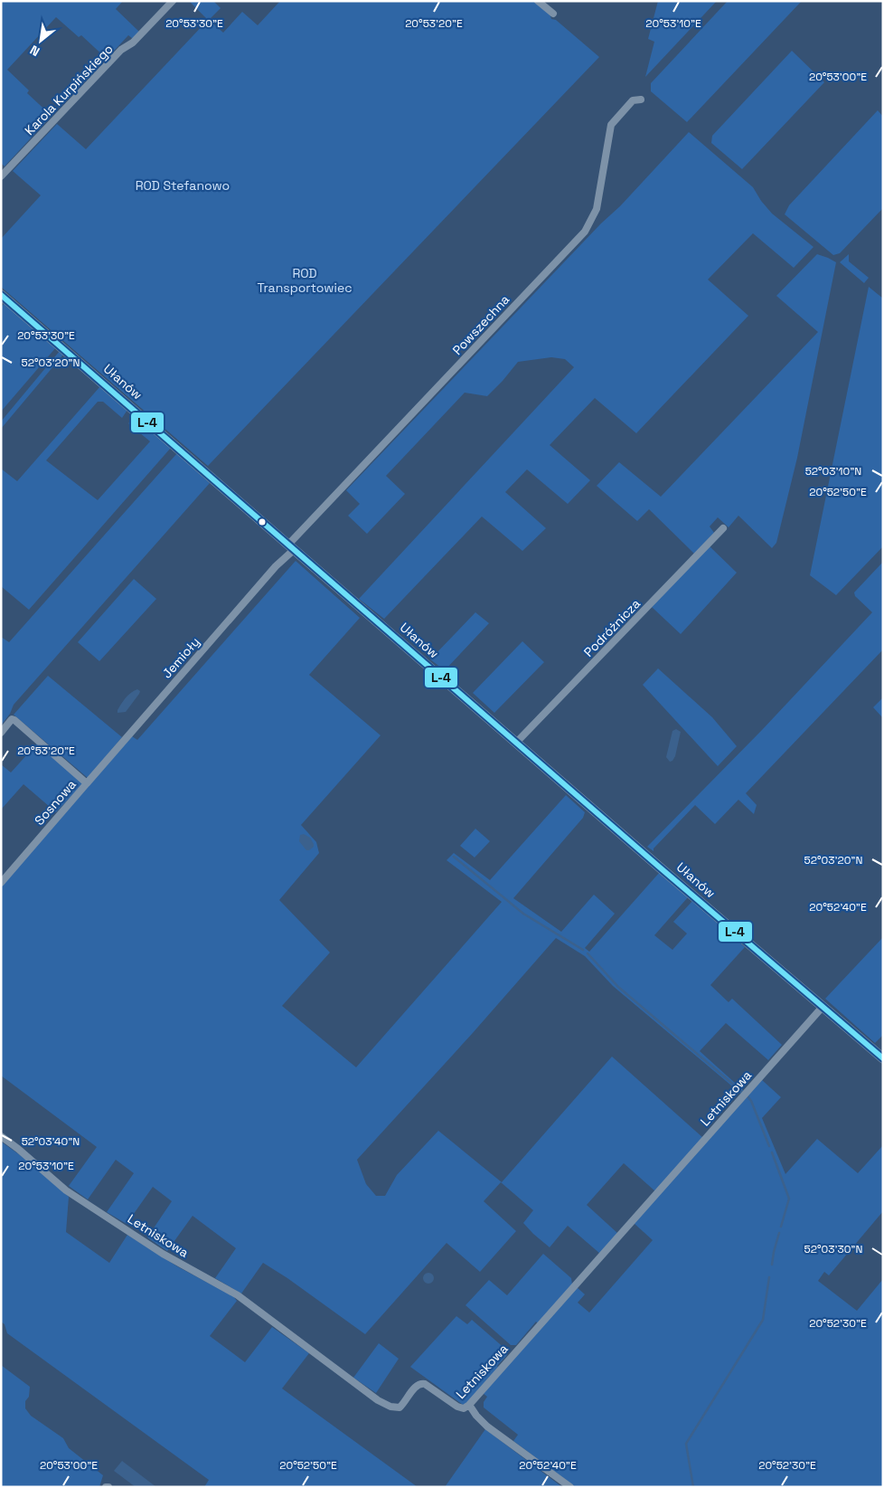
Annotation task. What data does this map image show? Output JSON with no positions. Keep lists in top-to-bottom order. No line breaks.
{"streets":{"street":["Karola Kurpińskiego","Powszechna","Ułanów","Podróżnicza","Jemioły","Sosnowa","Letniskowa"]},"crossings":[["Powszechna","Ułanów"],["Powszechna","Jemioły"],["Ułanów","Podróżnicza"],["Ułanów","Jemioły"],["Ułanów","Letniskowa"],["Jemioły","Sosnowa"]],"parks":["ROD Stefanowo","ROD Transportowiec"],"lines":["transit line L-4"],"north":"bottom left","coordinates":["20°53'30\"E","20°53'20\"E","20°53'10\"E","20°53'00\"E","52°03'20\"N","52°03'10\"N","20°52'50\"E","20°52'40\"E","52°03'40\"N","52°03'30\"N","20°52'30\"E"]}
